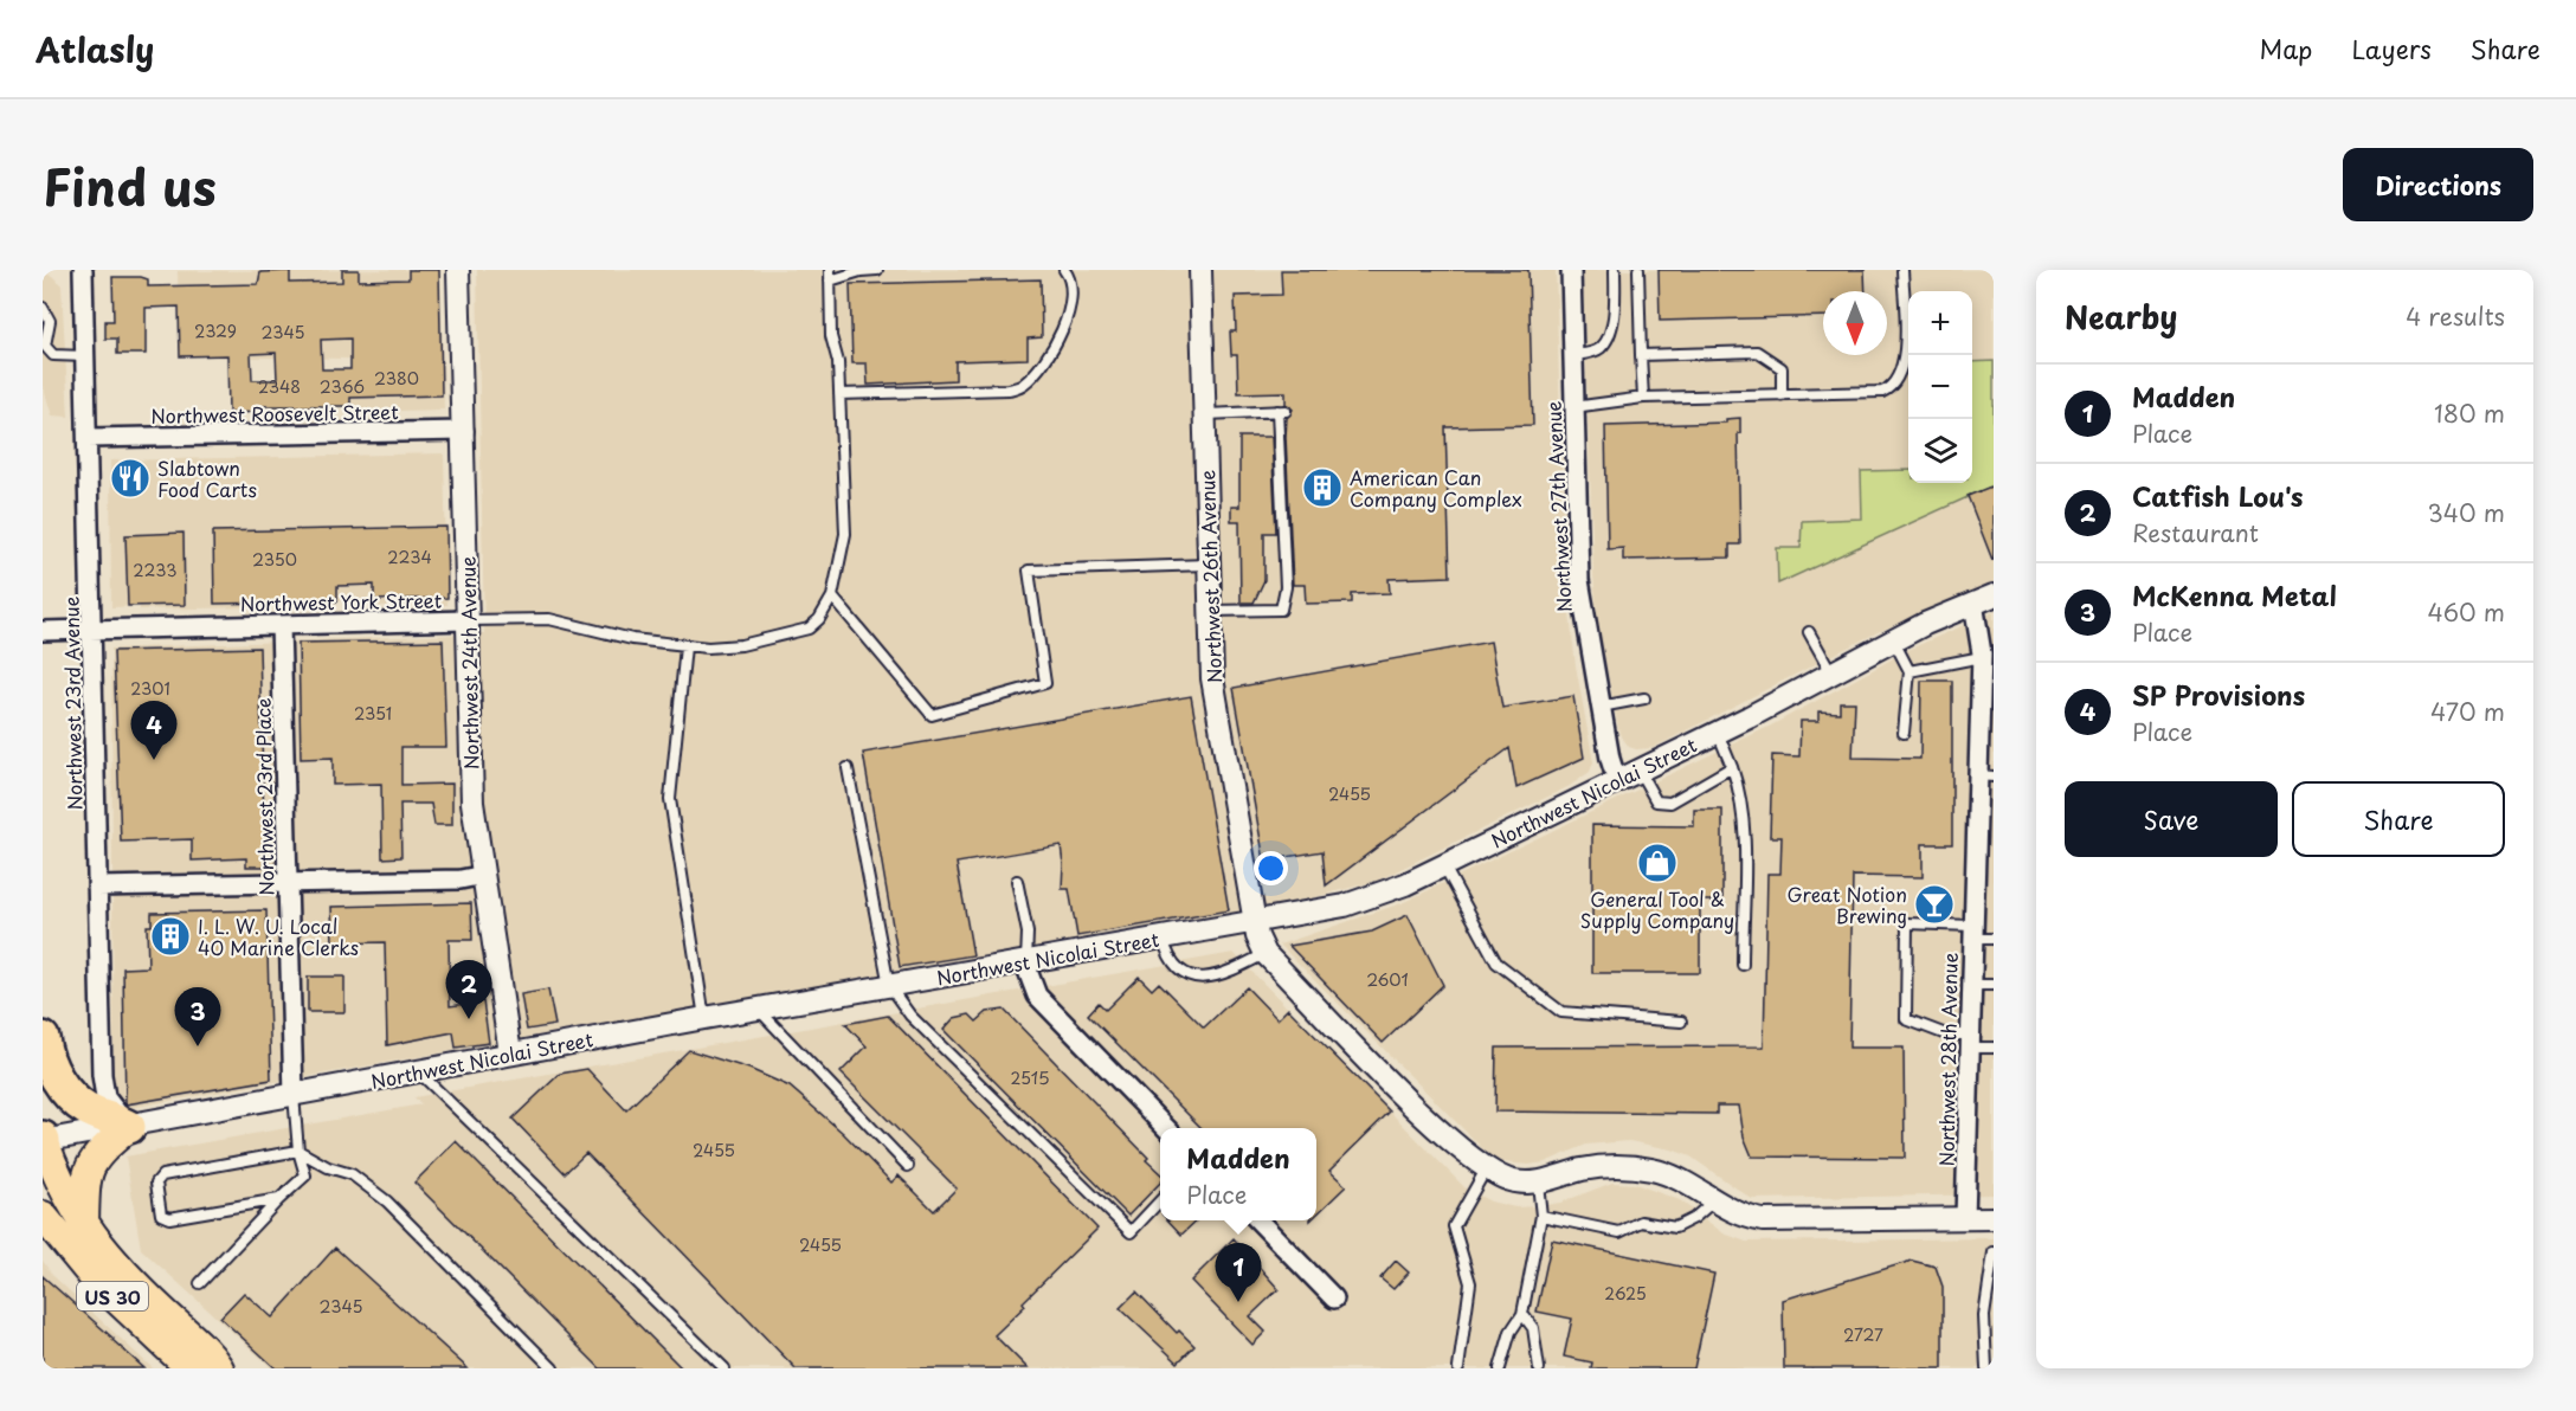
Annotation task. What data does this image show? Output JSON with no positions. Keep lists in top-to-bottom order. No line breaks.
{"streets":{"highway":["US 30"],"street":["Northwest Roosevelt Street","Northwest 27th Avenue","Northwest 26th Avenue","Northwest York Street","Northwest 24th Avenue","Northwest 23rd Avenue","Northwest Nicolai Street","Northwest 23rd Place","Northwest 28th Avenue"]},"crossings":[["Northwest Roosevelt Street","Northwest 24th Avenue"],["Northwest Roosevelt Street","Northwest 23rd Avenue"],["Northwest 27th Avenue","Northwest Nicolai Street"],["Northwest 26th Avenue","Northwest Nicolai Street"],["Northwest York Street","Northwest 24th Avenue"],["Northwest York Street","Northwest 23rd Avenue"],["Northwest York Street","Northwest 23rd Place"],["Northwest 24th Avenue","Northwest Nicolai Street"],["Northwest 23rd Avenue","Northwest Nicolai Street"],["Northwest Nicolai Street","Northwest 23rd Place"],["Northwest Nicolai Street","Northwest 28th Avenue"],["Northwest Nicolai Street","US 30"]],"places":{"restaurant":["Slabtown Food Carts"],"building":["American Can Company Complex","I. L. W. U. Local 40 Marine Clerks"],"shop":["General Tool & Supply Company"],"bar":["Great Notion Brewing"]},"house_numbers":["2329","2345","2380","2348","2366","2234","2350","2233","2301","2351","2455","2601","2515","2455","2455","2625","2345","2727"],"north":"bottom","page":{"header":"Atlasly","nav":["Map","Layers","Share"],"title":"Find us","buttons":["Directions",["Save","Share"]],"heading":["Nearby","4 results"],"map_buttons":["+","−"],"list":[{"mark":"1","name":"Madden","note":"Place","value":"180 m"},{"mark":"2","name":"Catfish Lou's","note":"Restaurant","value":"340 m"},{"mark":"3","name":"McKenna Metal","note":"Place","value":"460 m"},{"mark":"4","name":"SP Provisions","note":"Place","value":"470 m"}],"pins":["4","2","3","1"],"popup":["Madden","Place"]}}
